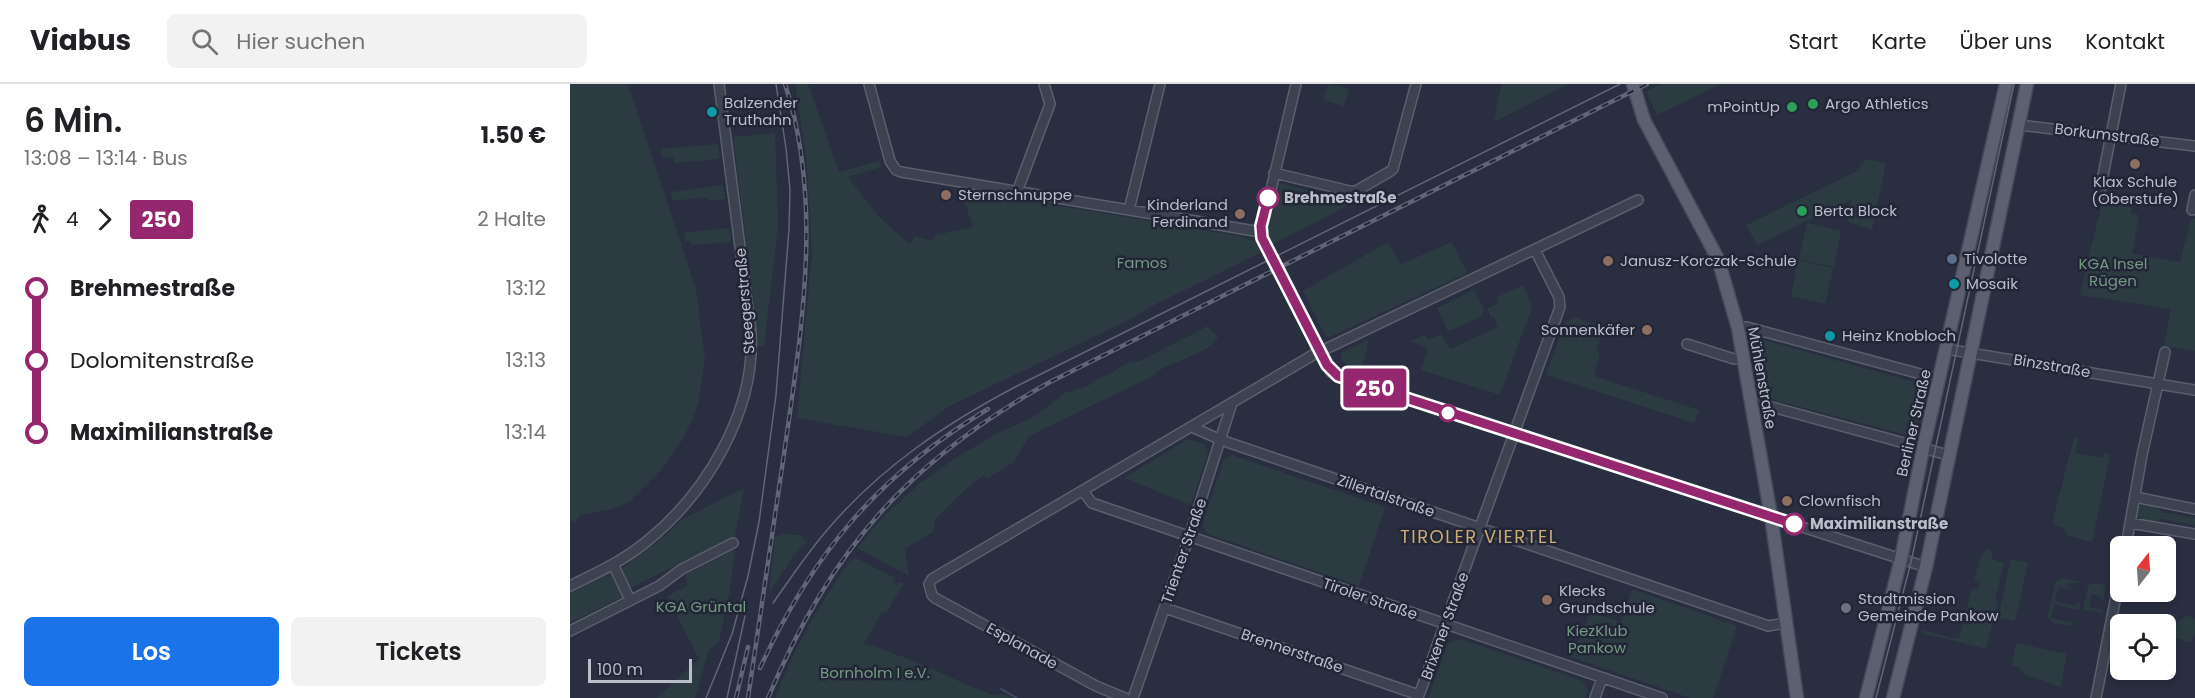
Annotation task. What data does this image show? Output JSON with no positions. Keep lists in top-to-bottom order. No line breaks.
{"streets":{"main road":["Mühlenstraße","Berliner Straße"],"street":["Borkumstraße","Steegerstraße","Binzstraße","Zillertalstraße","Trienter Straße","Tiroler Straße","Brixener Straße","Esplanade","Brennerstraße"]},"crossings":[["Binzstraße","Berliner Straße"],["Mühlenstraße","Zillertalstraße"],["Zillertalstraße","Trienter Straße"],["Zillertalstraße","Brixener Straße"],["Trienter Straße","Tiroler Straße"],["Trienter Straße","Brennerstraße"],["Tiroler Straße","Brixener Straße"],["Tiroler Straße","Esplanade"],["Brixener Straße","Brennerstraße"]],"districts":["TIROLER VIERTEL"],"parks":["Famos","KGA Insel Rügen","KGA Grüntal","KiezKlub Pankow","Bornholm I e.V."],"places":["Argo Athletics","mPointUp","Balzender Truthahn","Klax Schule (Oberstufe)","Sternschnuppe","Brehmestraße","Berta Block","Kinderland Ferdinand","Tivolotte","Janusz-Korczak-Schule","Mosaik","Sonnenkäfer","Heinz Knobloch","Clownfisch","Maximilianstraße","Klecks Grundschule","Stadtmission Gemeinde Pankow"],"lines":["bus line 250"],"scale_bar":"100 m","north":"top","page":{"header":"Viabus","search":"Hier suchen","nav":["Start","Karte","Über uns","Kontakt"],"heading":["6 Min.","13:08 – 13:14 · Bus","1.50 €"],"on_map":"250","legs":["4","250","2 Halte"],"list":[{"name":"Brehmestraße","value":"13:12"},{"name":"Dolomitenstraße","value":"13:13"},{"name":"Maximilianstraße","value":"13:14"}],"buttons":["Los","Tickets"],"scale":"100 m"}}
